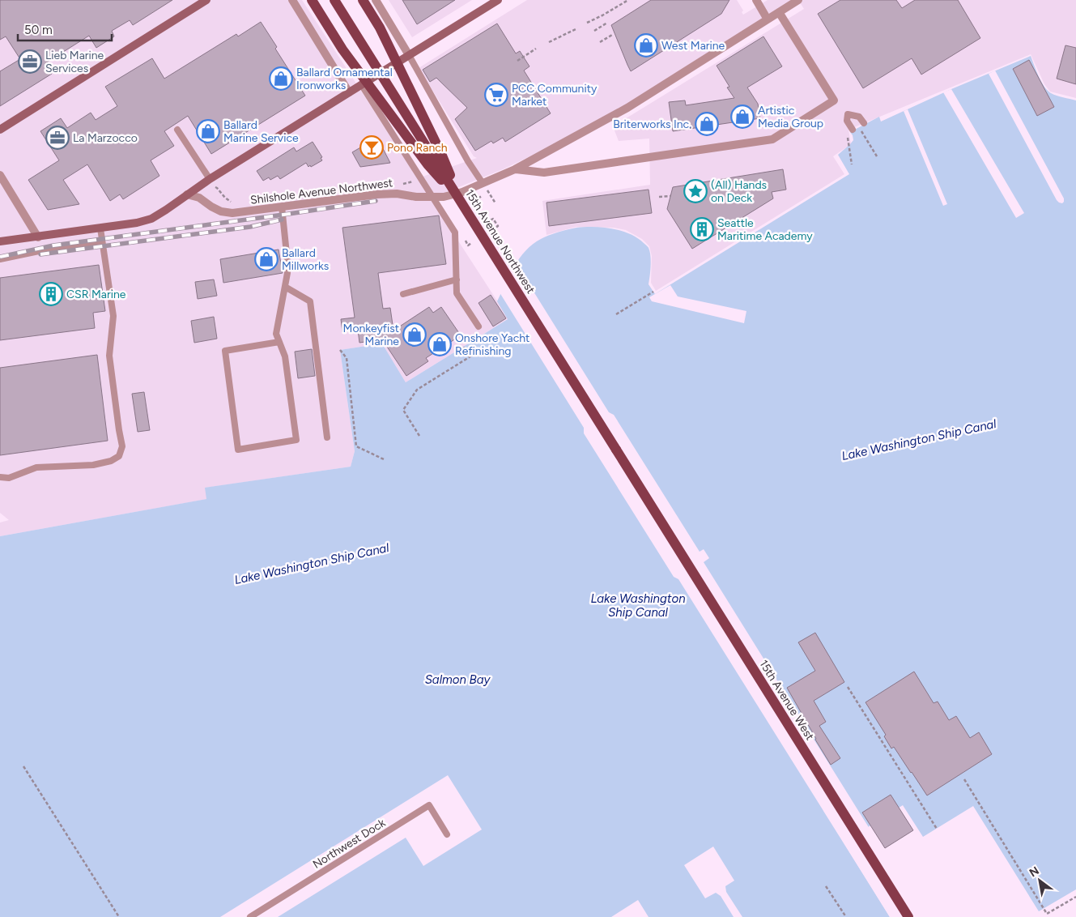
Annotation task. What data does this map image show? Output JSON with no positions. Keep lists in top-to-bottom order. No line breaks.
{"streets":{"main road":["15th Avenue Northwest","15th Avenue West"],"street":["Shilshole Avenue Northwest"],"lane":["Northwest Dock"]},"crossings":[["Shilshole Avenue Northwest","15th Avenue Northwest"],["15th Avenue Northwest","15th Avenue West"]],"water":["Lake Washington Ship Canal","Salmon Bay"],"places":{"shop":["West Marine","Ballard Ornamental Ironworks","Artistic Media Group","Briterworks Inc.","Ballard Marine Service","Ballard Millworks","Monkeyfist Marine","Onshore Yacht Refinishing"],"office":["Lieb Marine Services","La Marzocco"],"supermarket":["PCC Community Market"],"bar":["Pono Ranch"],"place":["(All) Hands on Deck"],"building":["Seattle Maritime Academy","CSR Marine"]},"scale_bar":"50 m","north":"top left"}
